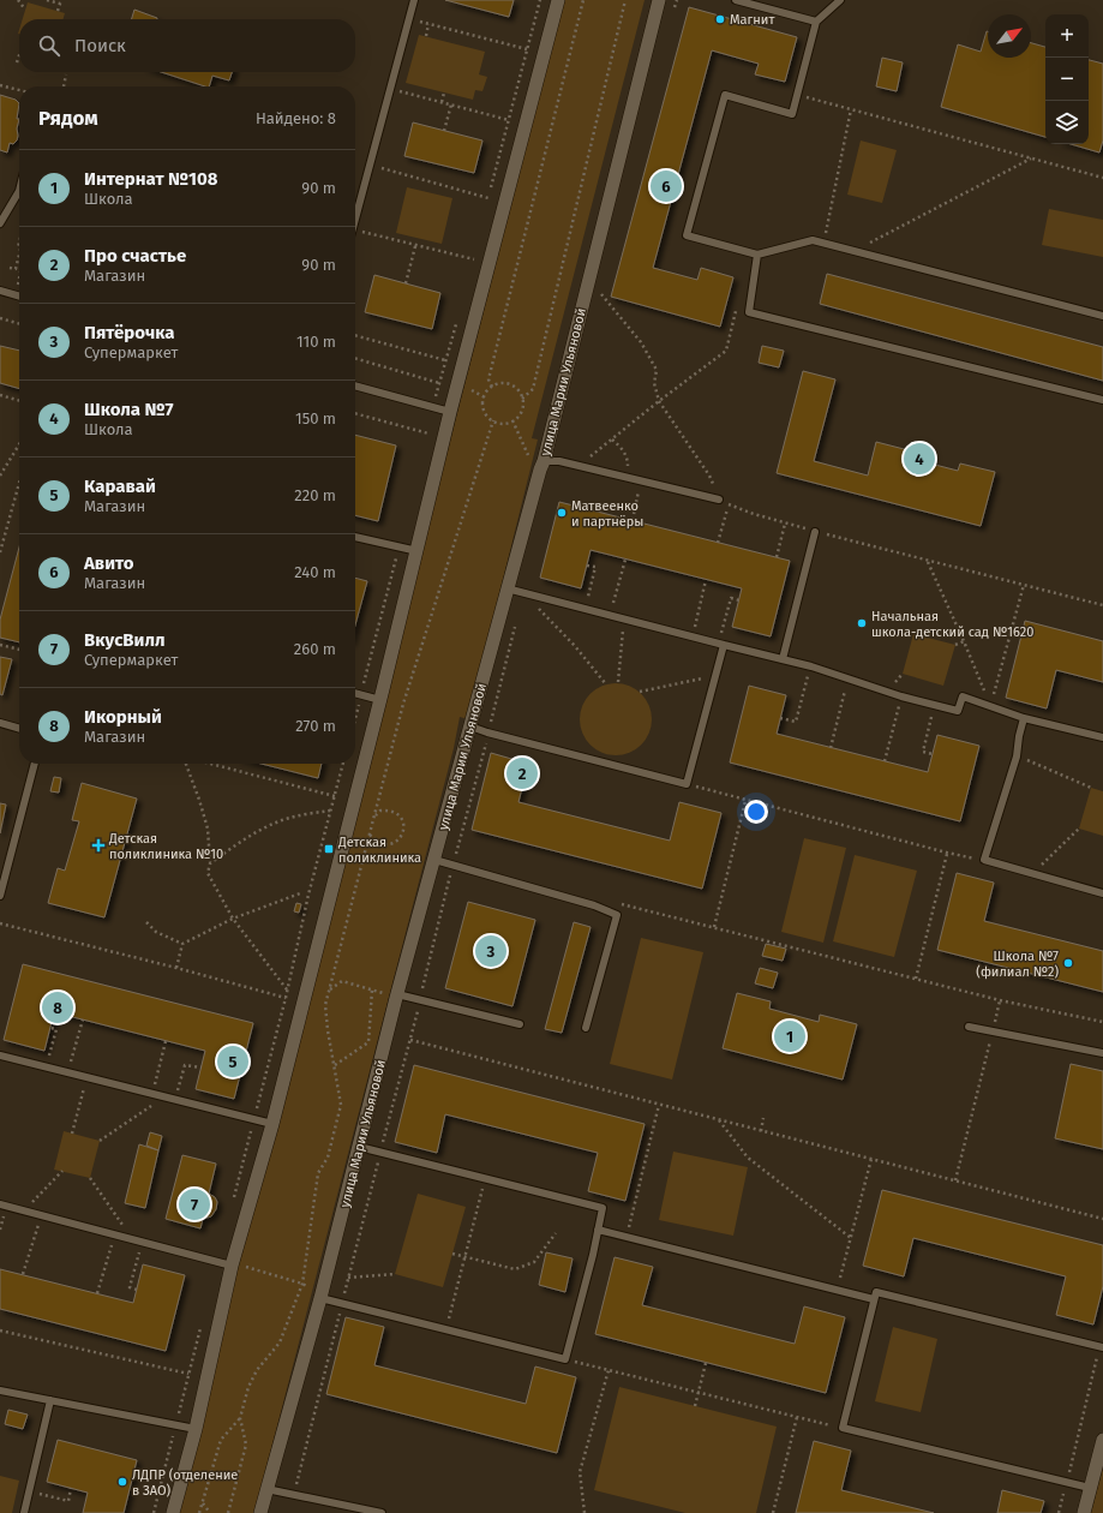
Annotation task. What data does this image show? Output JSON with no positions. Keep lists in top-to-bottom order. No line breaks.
{"streets":{"street":["улица Марии Ульяновой"]},"places":{"other":["Магнит","Матвеенко и партнёры","Начальная школа-детский сад №1620","Школа №7 (филиал №2)","ЛДПР (отделение в ЗАО)"],"health":["Детская поликлиника №10"],"transit":["Детская поликлиника"]},"north":"top right","page":{"map_buttons":["+","−"],"search":"Поиск","heading":["Рядом","Найдено: 8"],"list":[{"mark":"1","name":"Интернат №108","note":"Школа","value":"90 m"},{"mark":"2","name":"Про счастье","note":"Магазин","value":"90 m"},{"mark":"3","name":"Пятёрочка","note":"Супермаркет","value":"110 m"},{"mark":"4","name":"Школа №7","note":"Школа","value":"150 m"},{"mark":"5","name":"Каравай","note":"Магазин","value":"220 m"},{"mark":"6","name":"Авито","note":"Магазин","value":"240 m"},{"mark":"7","name":"ВкусВилл","note":"Супермаркет","value":"260 m"},{"mark":"8","name":"Икорный","note":"Магазин","value":"270 m"}],"pins":["6","4","2","3","8","1","5","7"]}}
